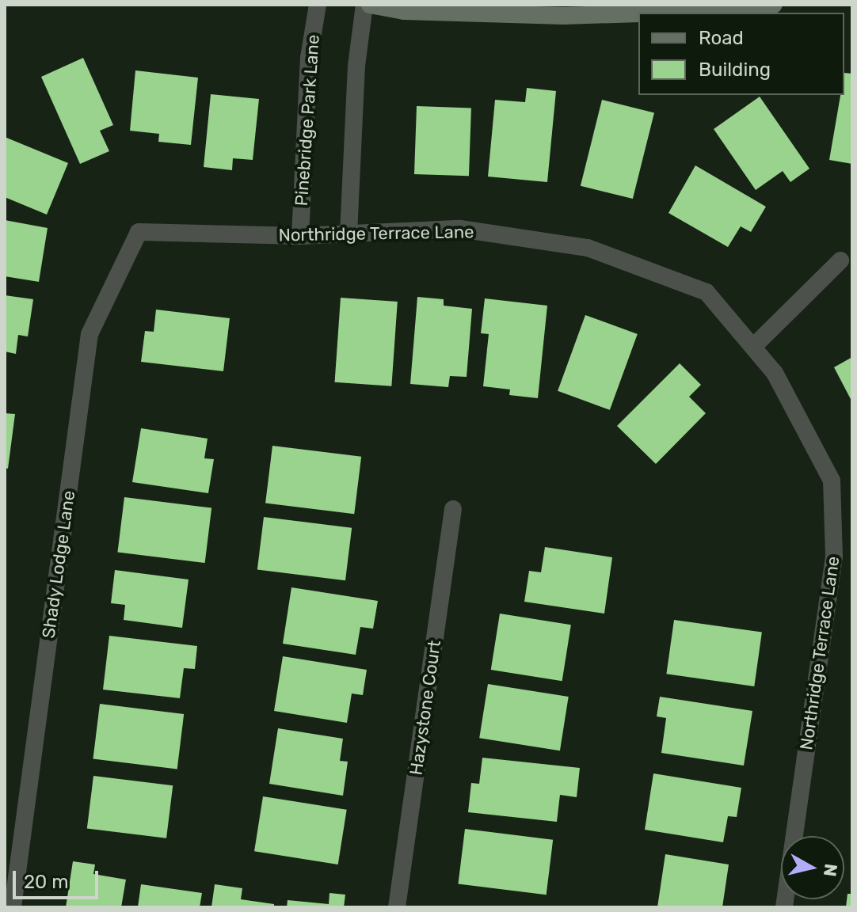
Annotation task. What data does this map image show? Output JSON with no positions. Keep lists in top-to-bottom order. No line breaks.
{"streets":{"street":["Pinebridge Park Lane","Northridge Terrace Lane","Shady Lodge Lane","Hazystone Court"]},"crossings":[["Pinebridge Park Lane","Northridge Terrace Lane"],["Northridge Terrace Lane","Shady Lodge Lane"]],"legend":["Road","Building"],"scale_bar":"20 m","north":"right"}
